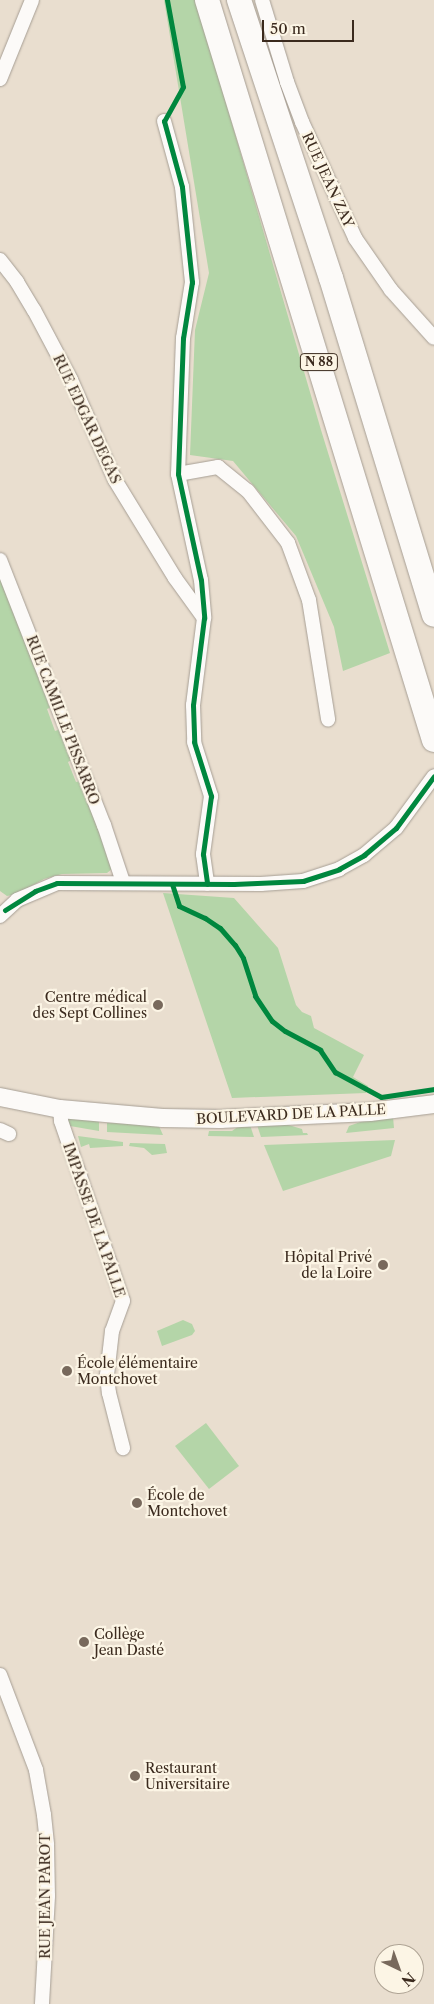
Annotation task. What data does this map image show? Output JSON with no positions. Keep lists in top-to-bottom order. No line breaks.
{"streets":{"highway":["N 88"],"street":["RUE JEAN ZAY","RUE EDGAR DEGAS","RUE CAMILLE PISSARRO","BOULEVARD DE LA PALLE","IMPASSE DE LA PALLE","RUE JEAN PAROT"]},"crossings":[["BOULEVARD DE LA PALLE","IMPASSE DE LA PALLE"]],"places":["Centre médical des Sept Collines","Hôpital Privé de la Loire","École élémentaire Montchovet","École de Montchovet","Collège Jean Dasté","Restaurant Universitaire"],"scale_bar":"50 m","north":"bottom right"}
